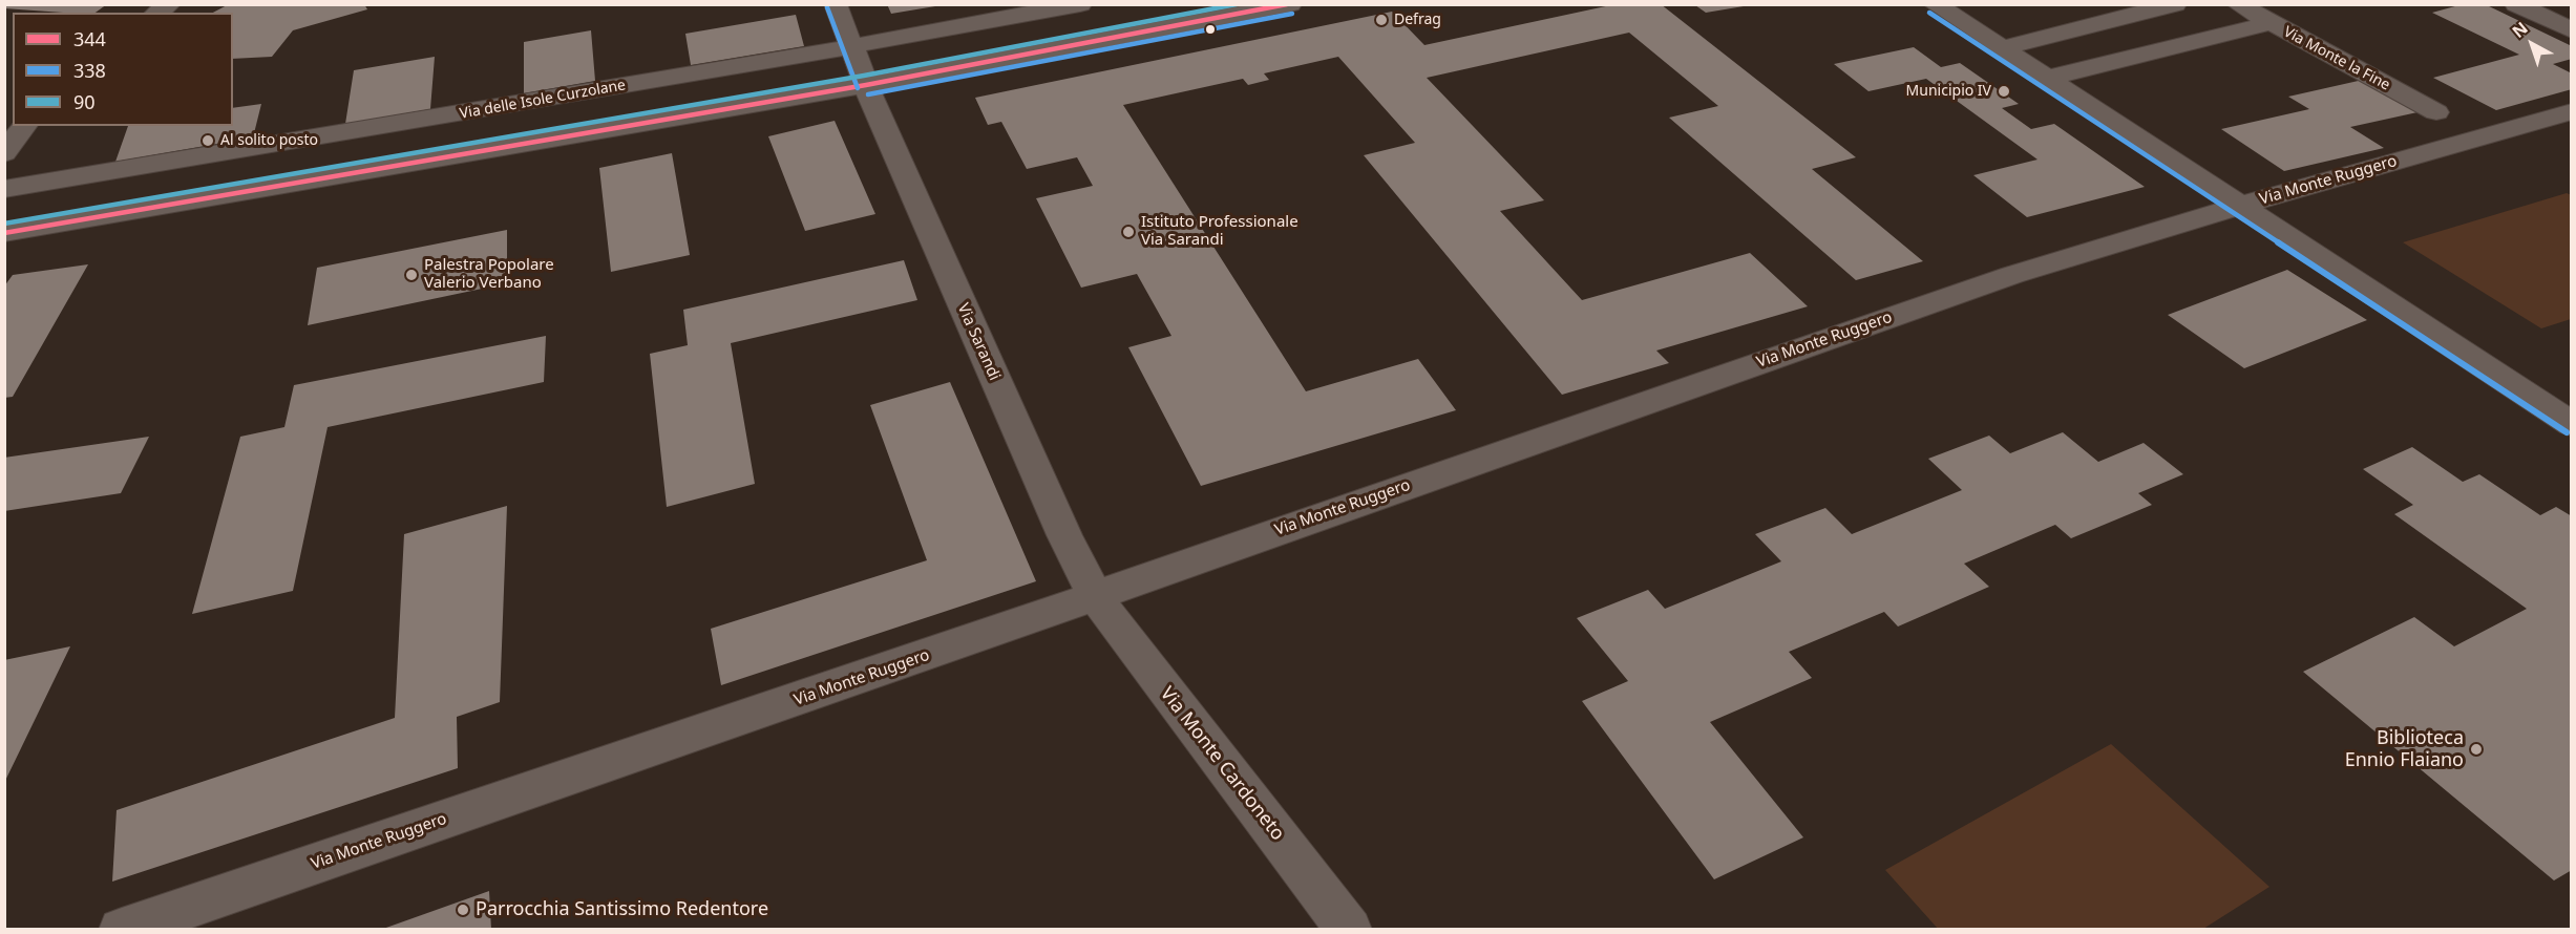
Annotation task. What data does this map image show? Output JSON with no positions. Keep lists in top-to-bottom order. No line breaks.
{"streets":{"street":["Via Monte la Fine","Via delle Isole Curzolane","Via Monte Ruggero","Via Sarandi","Via Monte Cardoneto"]},"crossings":[["Via delle Isole Curzolane","Via Sarandi"],["Via Monte Ruggero","Via Sarandi"],["Via Monte Ruggero","Via Monte Cardoneto"],["Via Sarandi","Via Monte Cardoneto"]],"places":["Defrag","Municipio IV","Al solito posto","Istituto Professionale Via Sarandi","Palestra Popolare Valerio Verbano","Biblioteca Ennio Flaiano","Parrocchia Santissimo Redentore"],"lines":["transit line 344","transit line 90","transit line 338"],"legend":["344","338","90"],"north":"top left"}
